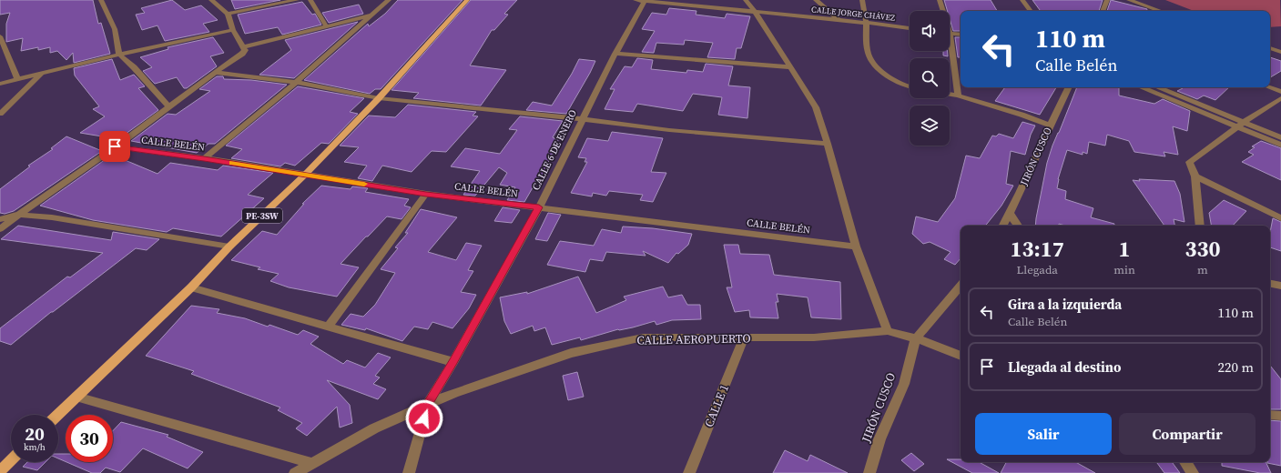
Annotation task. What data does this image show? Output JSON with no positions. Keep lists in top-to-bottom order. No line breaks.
{"streets":{"main road":["PE-3SW"],"street":["CALLE JORGE CHÁVEZ","CALLE BELÉN","CALLE 6 DE ENERO","JIRÓN CUSCO","CALLE AEROPUERTO","CALLE 1"]},"crossings":[["CALLE JORGE CHÁVEZ","CALLE 6 DE ENERO"],["CALLE BELÉN","CALLE 6 DE ENERO"],["CALLE BELÉN","PE-3SW"],["CALLE 6 DE ENERO","CALLE AEROPUERTO"],["JIRÓN CUSCO","CALLE AEROPUERTO"],["CALLE AEROPUERTO","CALLE 1"]],"page":{"turn":["110 m","Calle Belén"],"eta":["13:17","Llegada","1","min","330","m"],"list":[{"name":"Gira a la izquierda","note":"Calle Belén","value":"110 m"},{"name":"Llegada al destino","value":"220 m"}],"buttons":["Salir","Compartir"],"speed":"20 km/h","limit":"30"}}
